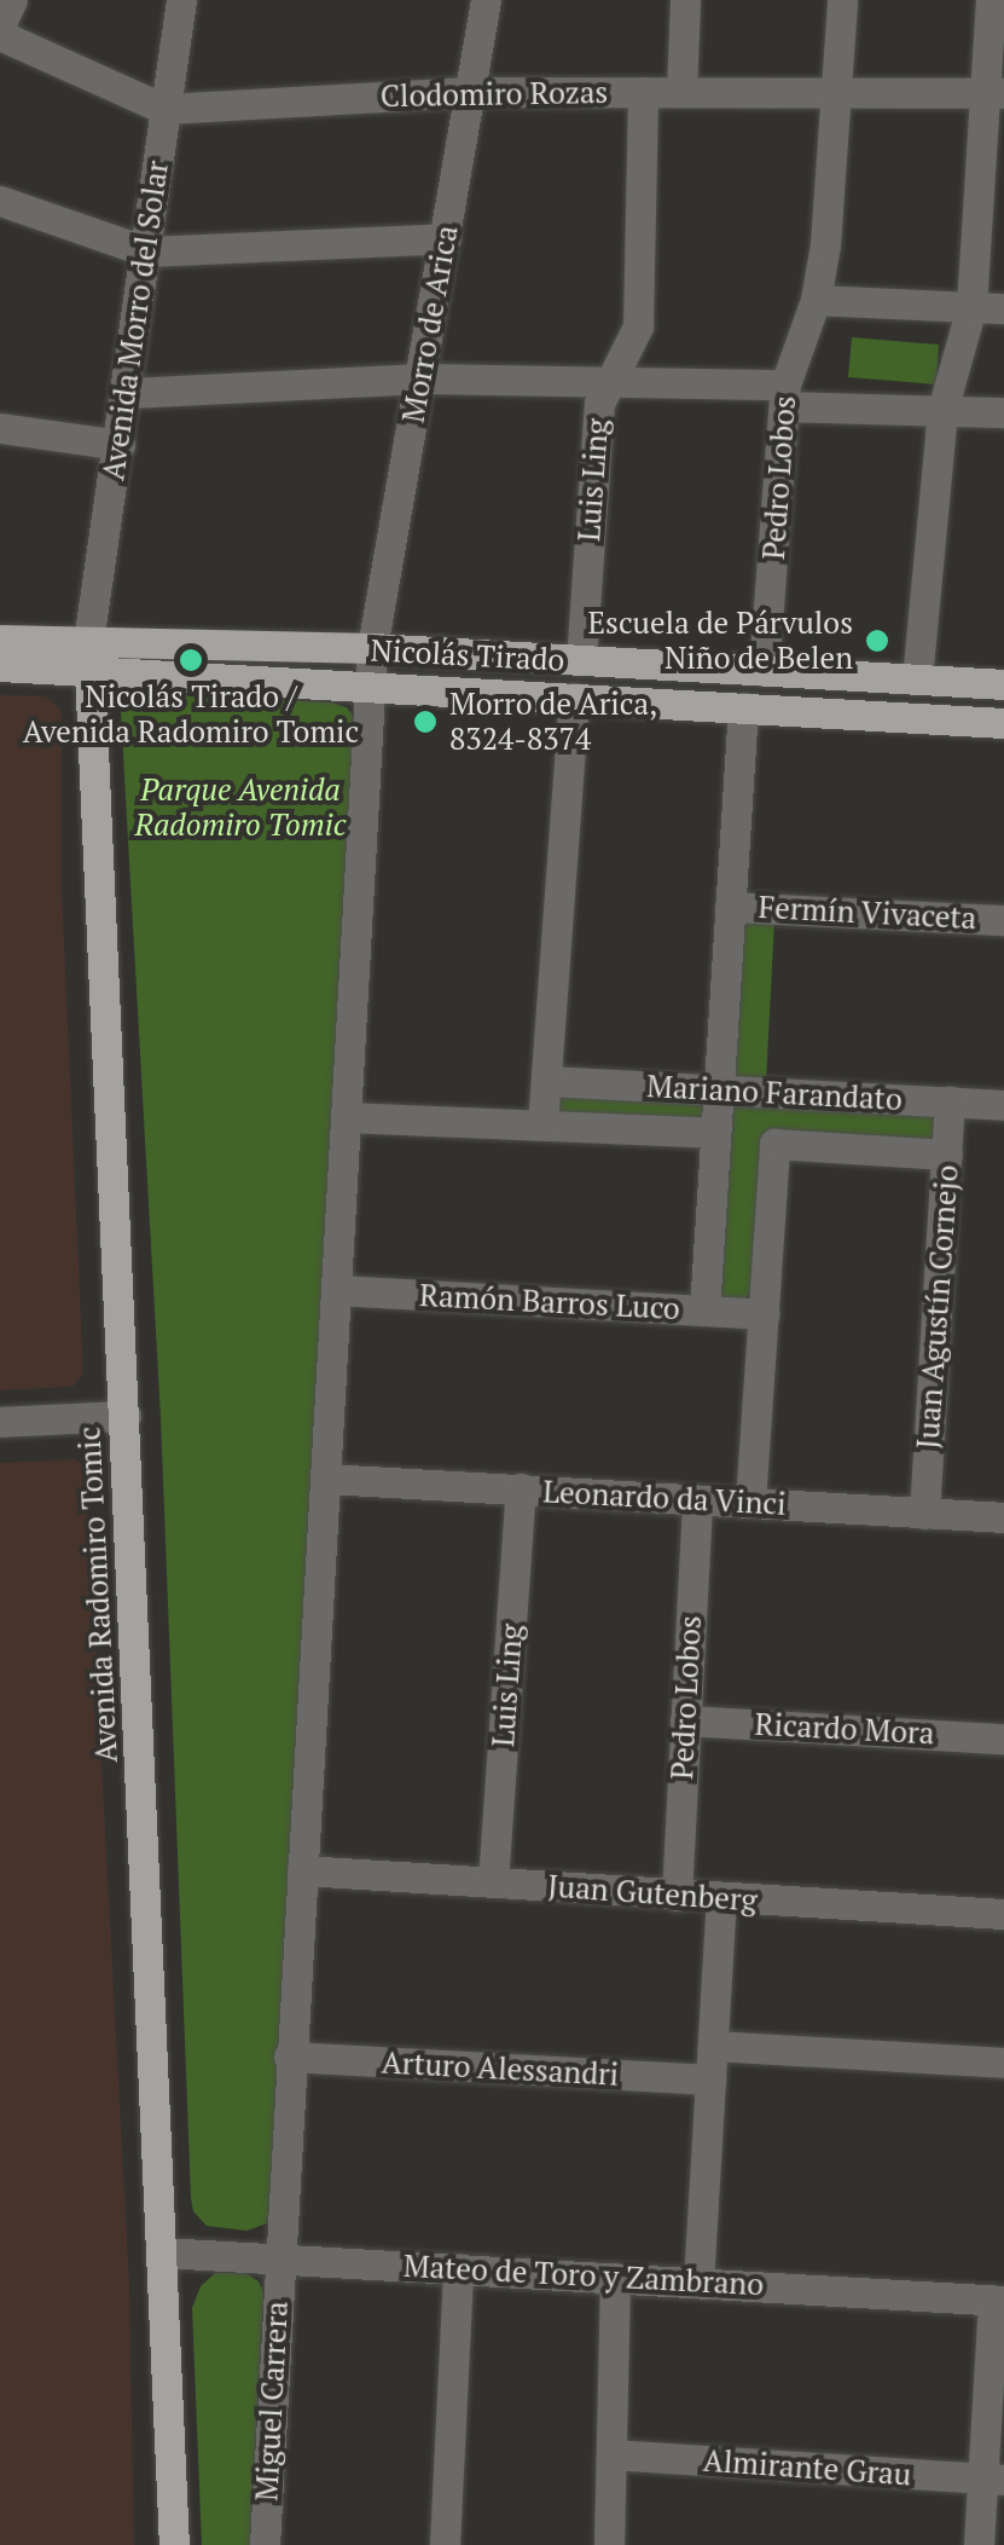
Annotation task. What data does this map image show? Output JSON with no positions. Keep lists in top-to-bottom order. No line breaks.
{"streets":{"main road":["Nicolás Tirado","Avenida Radomiro Tomic"],"street":["Clodomiro Rozas","Avenida Morro del Solar","Morro de Arica","Pedro Lobos","Luis Ling","Fermín Vivaceta","Mariano Farandato","Ramón Barros Luco","Juan Agustín Cornejo","Leonardo da Vinci","Ricardo Mora","Juan Gutenberg","Arturo Alessandri","Mateo de Toro y Zambrano","Miguel Carrera","Almirante Grau"]},"crossings":[["Clodomiro Rozas","Avenida Morro del Solar"],["Clodomiro Rozas","Morro de Arica"],["Clodomiro Rozas","Pedro Lobos"],["Clodomiro Rozas","Luis Ling"],["Avenida Morro del Solar","Nicolás Tirado"],["Avenida Morro del Solar","Avenida Radomiro Tomic"],["Morro de Arica","Nicolás Tirado"],["Pedro Lobos","Nicolás Tirado"],["Pedro Lobos","Leonardo da Vinci"],["Pedro Lobos","Ricardo Mora"],["Pedro Lobos","Juan Gutenberg"],["Luis Ling","Nicolás Tirado"],["Luis Ling","Leonardo da Vinci"],["Luis Ling","Juan Gutenberg"],["Nicolás Tirado","Avenida Radomiro Tomic"],["Mariano Farandato","Ramón Barros Luco"],["Mariano Farandato","Juan Agustín Cornejo"],["Juan Agustín Cornejo","Leonardo da Vinci"],["Avenida Radomiro Tomic","Mateo de Toro y Zambrano"],["Mateo de Toro y Zambrano","Miguel Carrera"]],"parks":["Parque Avenida Radomiro Tomic"],"places":["Escuela de Párvulos Niño de Belen","Nicolás Tirado / Avenida Radomiro Tomic","Morro de Arica, 8324-8374"]}
